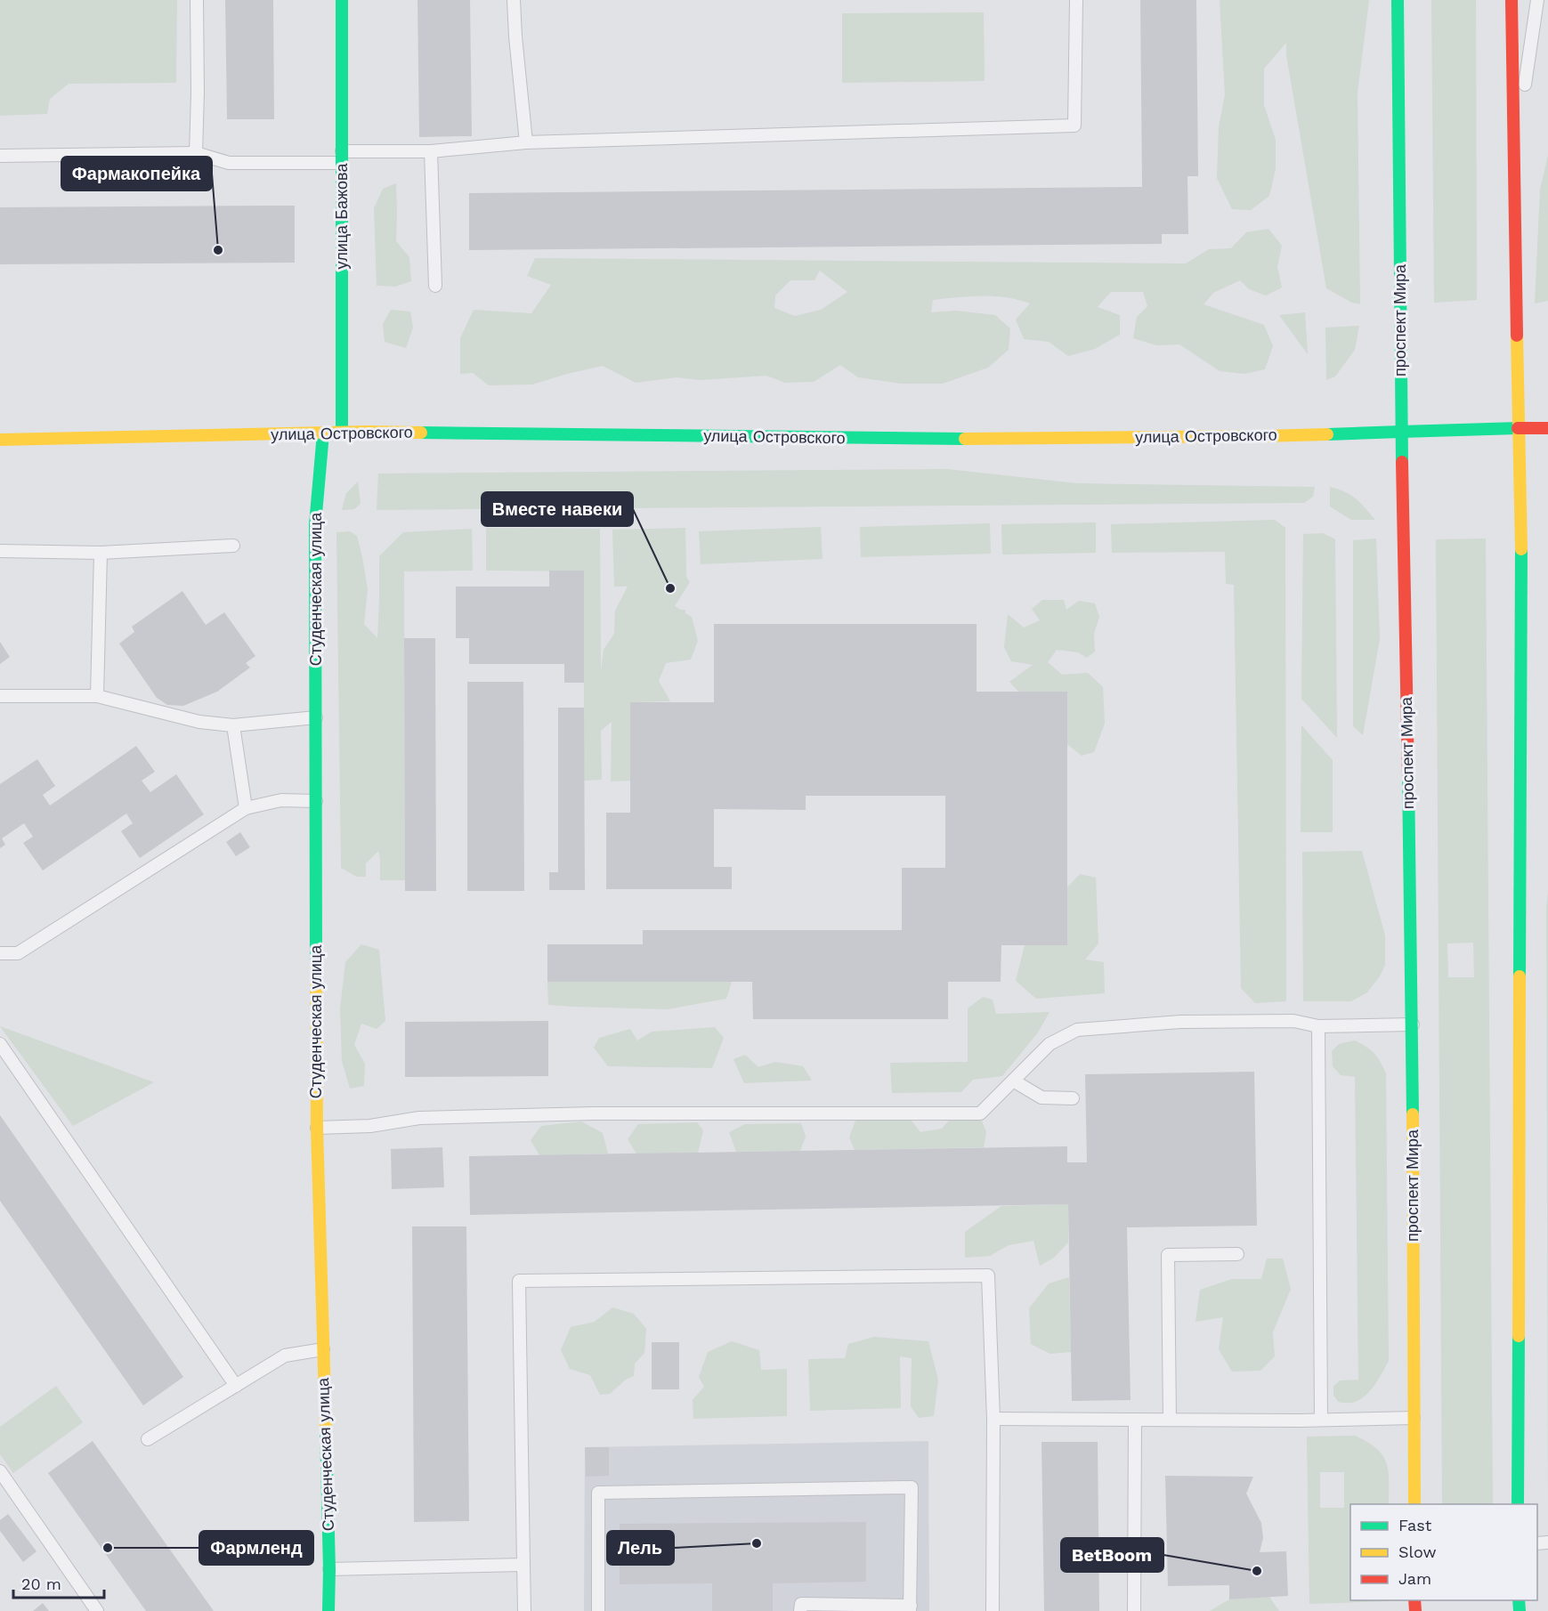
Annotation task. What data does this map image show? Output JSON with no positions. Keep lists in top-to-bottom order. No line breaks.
{"streets":{"main road":["улица Бажова","проспект Мира","улица Островского","Студенческая улица"]},"crossings":[["улица Бажова","улица Островского"],["проспект Мира","улица Островского"],["улица Островского","Студенческая улица"]],"places":["Фармакопейка","Вместе навеки","Лель","Фармленд","BetBoom"],"legend":["Fast","Slow","Jam"],"scale_bar":"20 m"}
